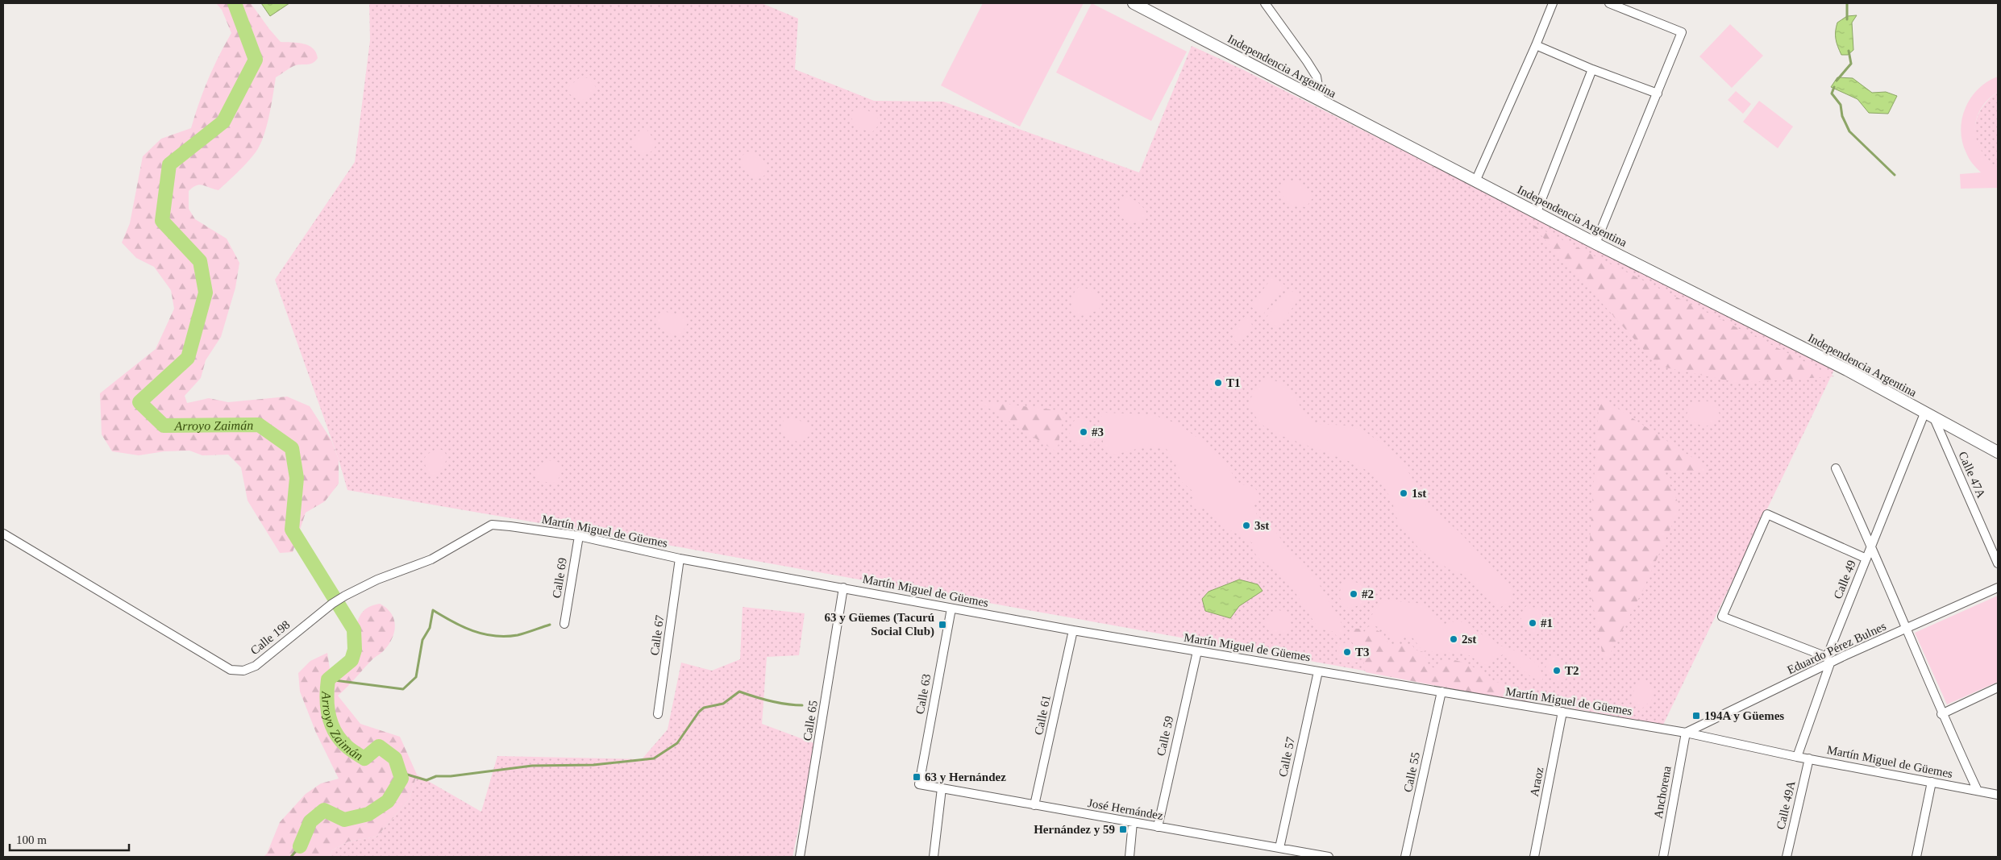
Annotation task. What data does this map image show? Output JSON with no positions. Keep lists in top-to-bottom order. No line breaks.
{"streets":{"main road":["Independencia Argentina"],"street":["Calle 47A","Martín Miguel de Güemes","Calle 69","Calle 49","Calle 67","Calle 198","Eduardo Pérez Bulnes","Calle 63","Calle 61","Calle 65","Calle 59","Calle 57","Calle 55","Araoz","Anchorena","Calle 49A","José Hernández"]},"crossings":[["Independencia Argentina","Calle 47A"],["Independencia Argentina","Calle 49"],["Calle 47A","Calle 49"],["Martín Miguel de Güemes","Calle 69"],["Martín Miguel de Güemes","Calle 49"],["Martín Miguel de Güemes","Calle 67"],["Martín Miguel de Güemes","Calle 198"],["Martín Miguel de Güemes","Eduardo Pérez Bulnes"],["Martín Miguel de Güemes","Calle 63"],["Martín Miguel de Güemes","Calle 61"],["Martín Miguel de Güemes","Calle 65"],["Martín Miguel de Güemes","Calle 59"],["Martín Miguel de Güemes","Calle 57"],["Martín Miguel de Güemes","Calle 55"],["Martín Miguel de Güemes","Araoz"],["Martín Miguel de Güemes","Anchorena"],["Martín Miguel de Güemes","Calle 49A"],["Calle 49","Eduardo Pérez Bulnes"],["Eduardo Pérez Bulnes","Anchorena"],["Calle 63","José Hernández"],["Calle 61","José Hernández"],["Calle 59","José Hernández"],["Calle 57","José Hernández"]],"water":["Arroyo Zaimán"],"places":{"other":["T1","#3","1st","3st","#2","#1","2st","T3","T2"],"transit":["63 y Güemes (Tacurú Social Club)","194A y Güemes","63 y Hernández","Hernández y 59"]},"scale_bar":"100 m"}
